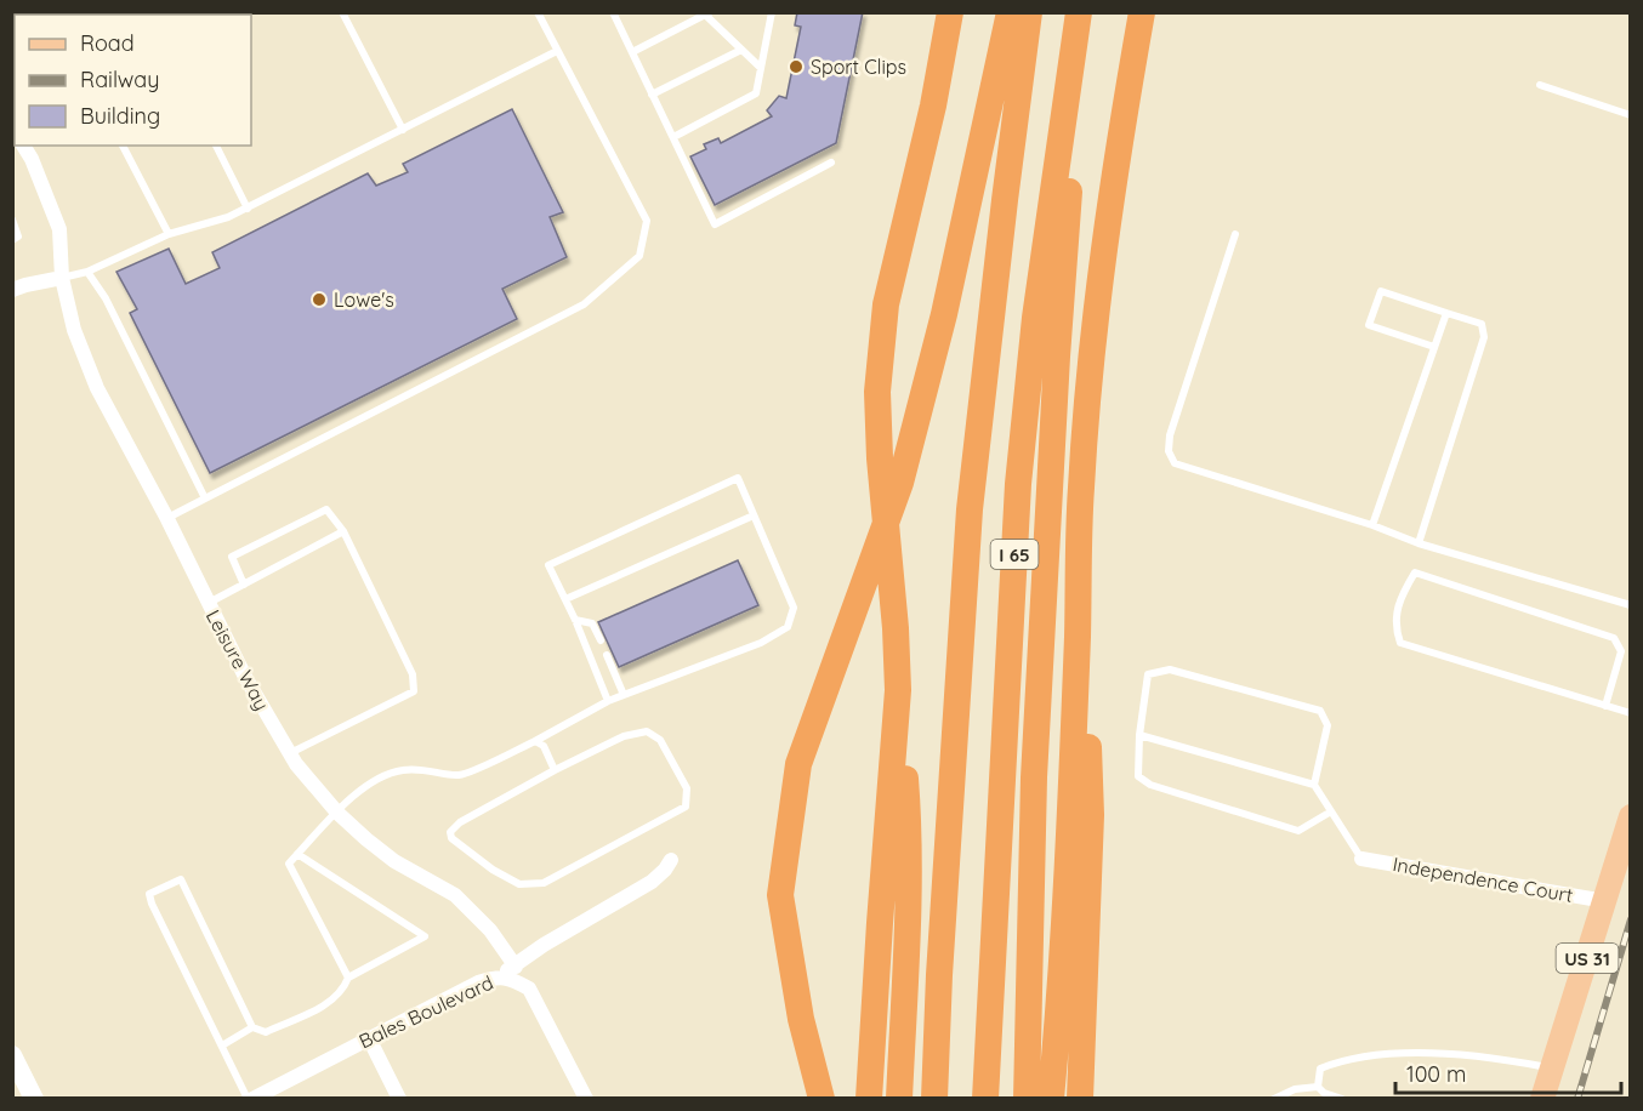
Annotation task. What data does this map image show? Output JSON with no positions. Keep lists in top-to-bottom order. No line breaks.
{"streets":{"highway":["I 65"],"main road":["US 31"],"street":["Leisure Way","Independence Court","Bales Boulevard"]},"crossings":[["Independence Court","US 31"]],"places":["Sport Clips","Lowe's"],"legend":["Road","Railway","Building"],"scale_bar":"100 m"}
